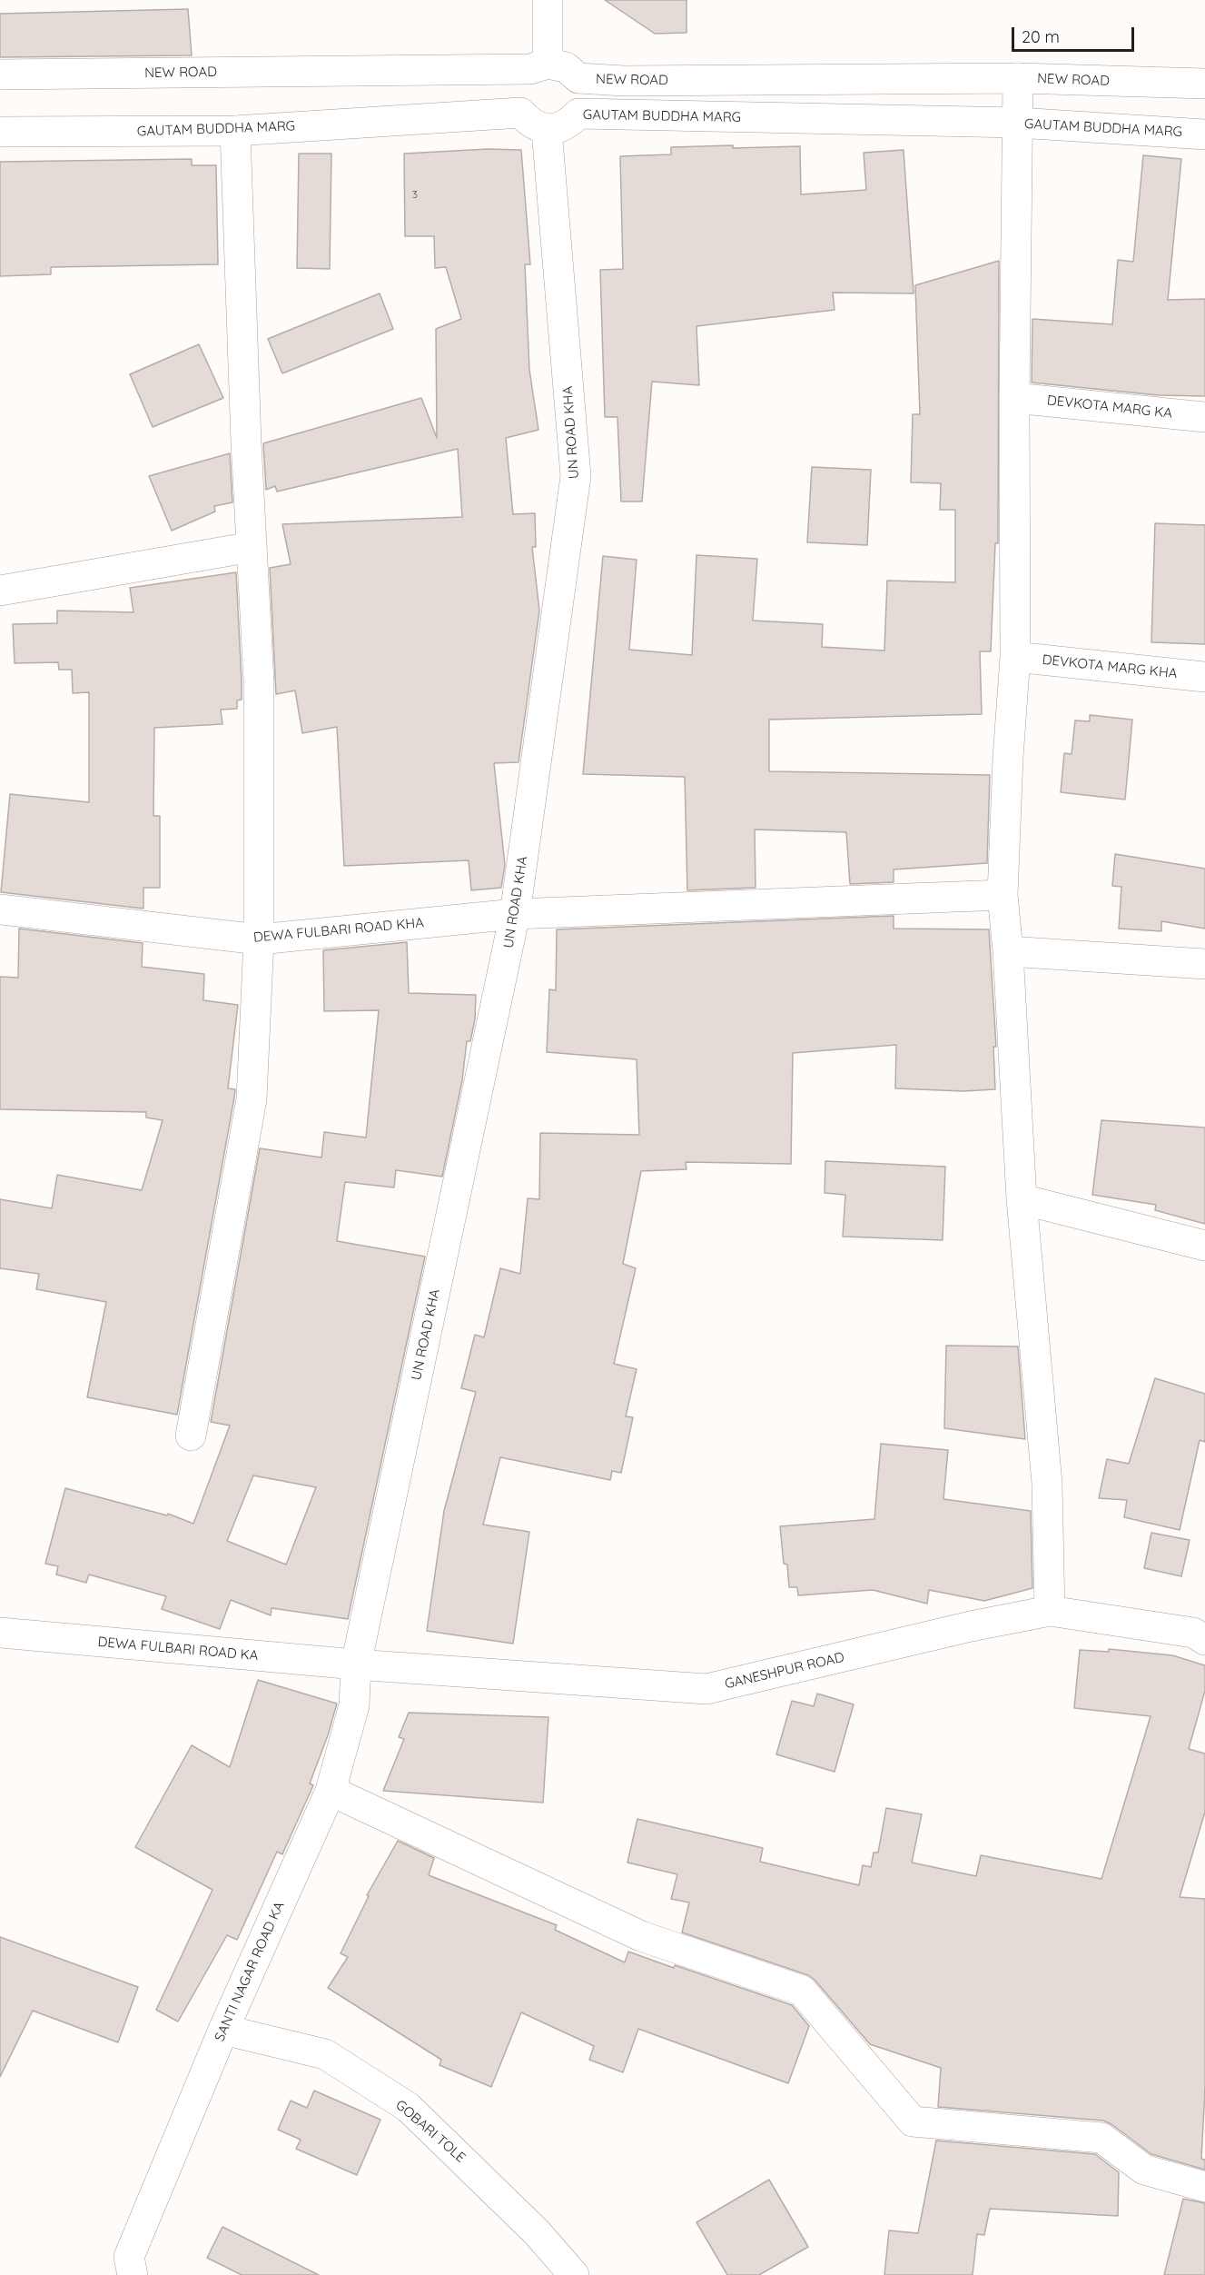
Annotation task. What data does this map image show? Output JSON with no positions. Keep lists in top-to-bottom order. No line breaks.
{"streets":{"street":["NEW ROAD","GAUTAM BUDDHA MARG","DEVKOTA MARG KA","UN ROAD KHA","DEVKOTA MARG KHA","DEWA FULBARI ROAD KHA","DEWA FULBARI ROAD KA","GANESHPUR ROAD","SANTI NAGAR ROAD KA","GOBARI TOLE"]},"crossings":[["NEW ROAD","GAUTAM BUDDHA MARG"],["NEW ROAD","UN ROAD KHA"],["GAUTAM BUDDHA MARG","UN ROAD KHA"],["UN ROAD KHA","DEWA FULBARI ROAD KHA"],["UN ROAD KHA","DEWA FULBARI ROAD KA"],["UN ROAD KHA","GANESHPUR ROAD"],["UN ROAD KHA","SANTI NAGAR ROAD KA"],["DEWA FULBARI ROAD KA","GANESHPUR ROAD"],["DEWA FULBARI ROAD KA","SANTI NAGAR ROAD KA"],["GANESHPUR ROAD","SANTI NAGAR ROAD KA"],["SANTI NAGAR ROAD KA","GOBARI TOLE"]],"house_numbers":["3"],"scale_bar":"20 m"}
